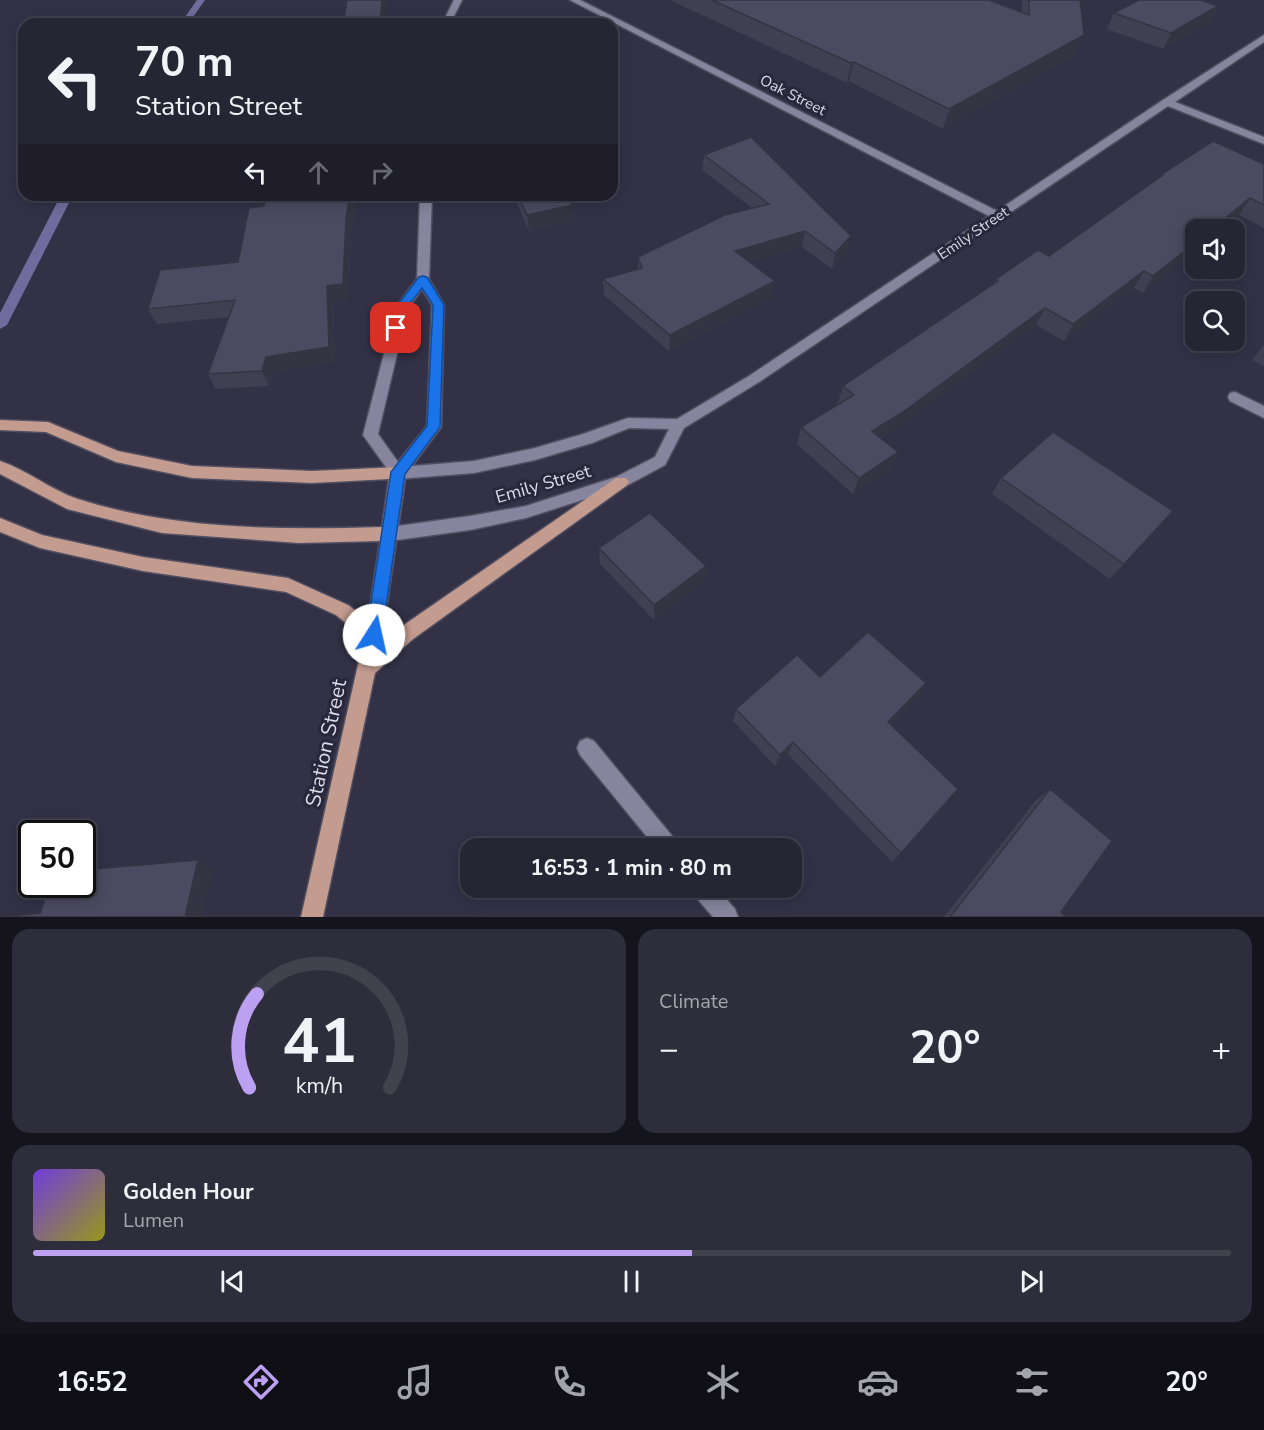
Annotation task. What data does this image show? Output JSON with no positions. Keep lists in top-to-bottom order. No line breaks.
{"streets":{"main road":["Station Street"],"street":["Oak Street","Emily Street"]},"crossings":[["Oak Street","Emily Street"],["Emily Street","Station Street"]],"page":{"turn":["70 m","Station Street"],"limit":"50","trip":"16:53 · 1 min · 80 m","tile":"Climate","heat":["−","20°","+"],"song":["Golden Hour","Lumen"],"tabs":["16:52","20°"],"gauge":["41","km/h"]}}
